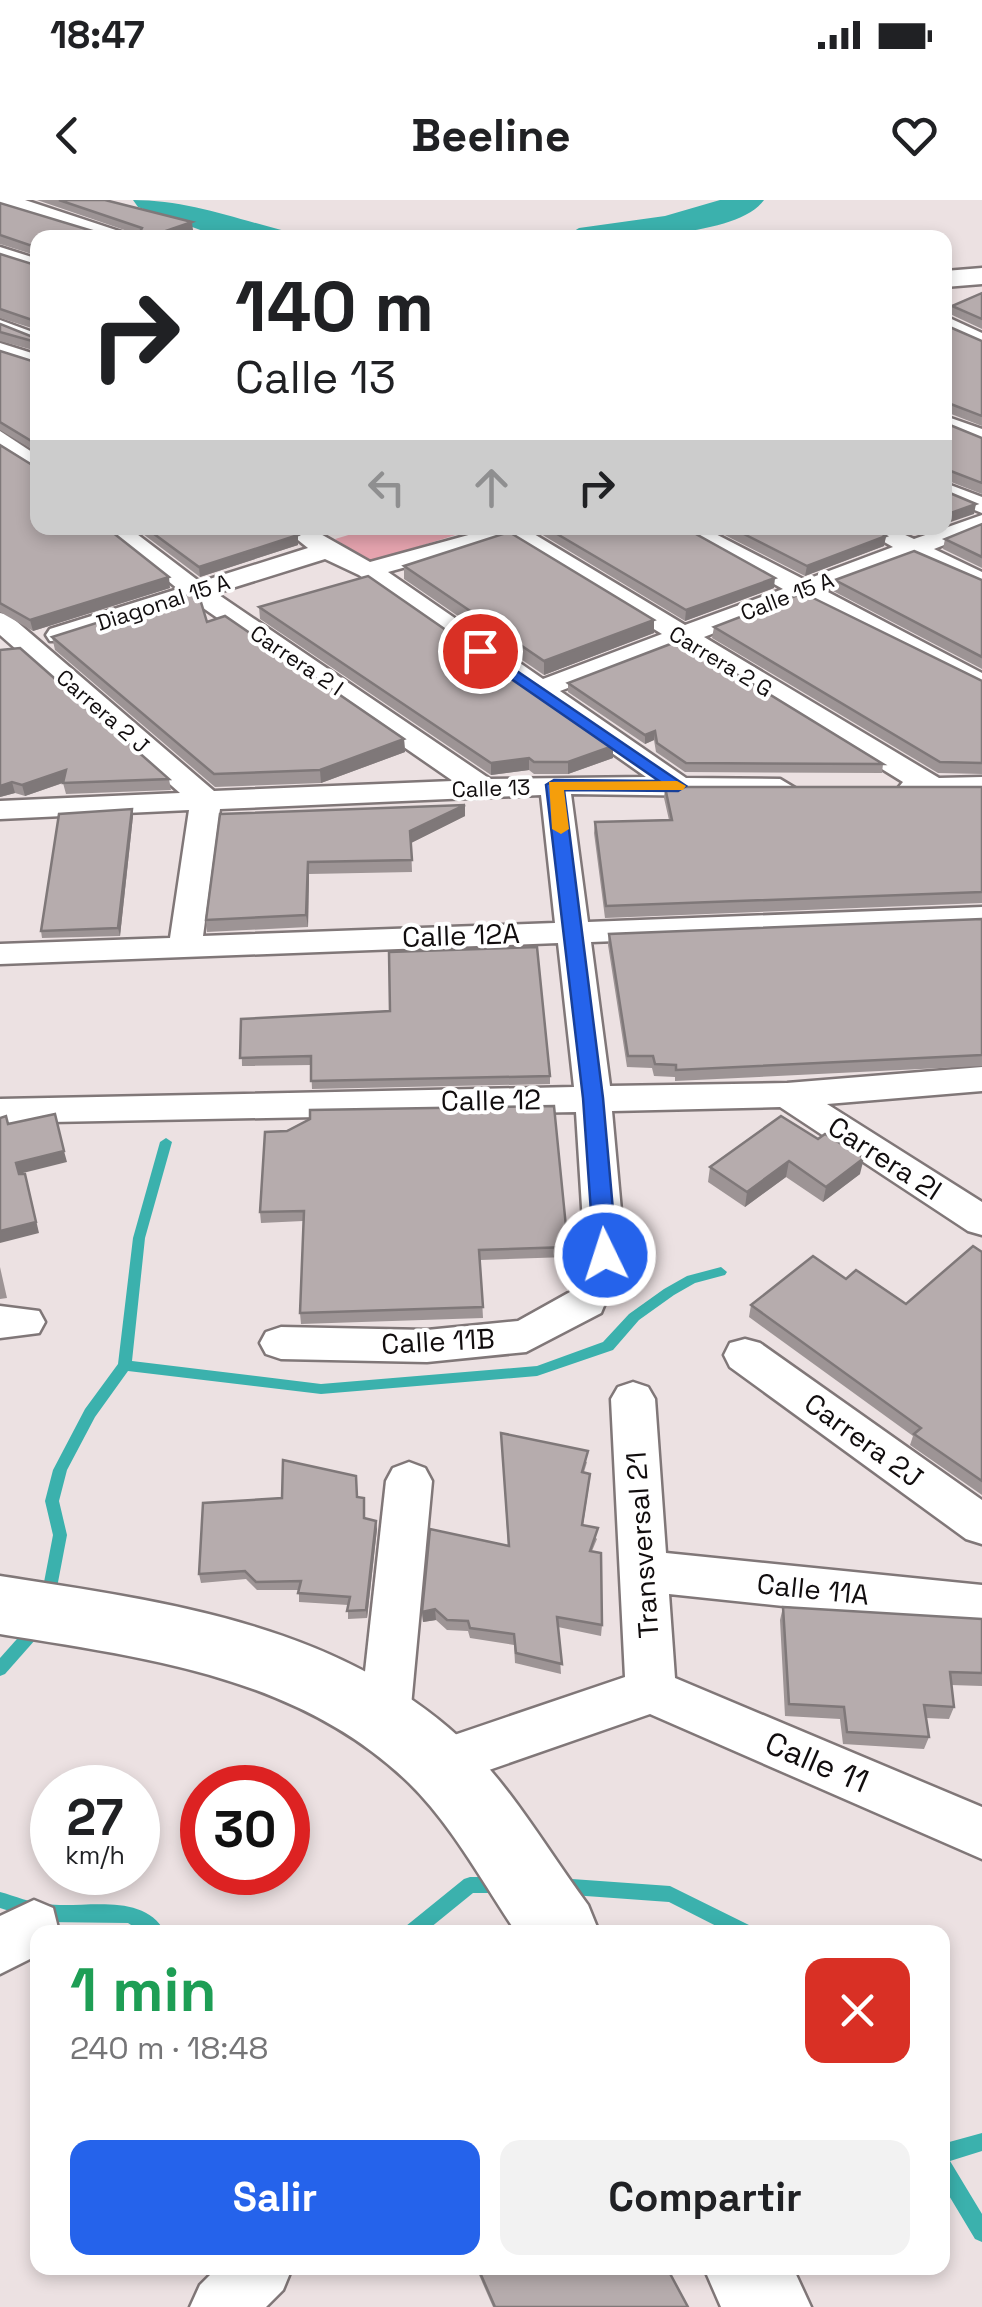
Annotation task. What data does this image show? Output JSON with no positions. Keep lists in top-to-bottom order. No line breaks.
{"streets":{"street":["Calle 15 A","Diagonal 15 A","Carrera 2 I","Carrera 2 G","Carrera 2 J","Calle 13","Calle 12A","Calle 12","Carrera 2I","Calle 11B","Carrera 2J","Transversal 21","Calle 11A","Calle 11"]},"crossings":[["Calle 15 A","Carrera 2 G"],["Diagonal 15 A","Carrera 2 I"],["Diagonal 15 A","Carrera 2 J"],["Carrera 2 I","Calle 13"],["Carrera 2 J","Calle 13"],["Calle 12","Carrera 2I"],["Calle 12","Calle 11B"],["Transversal 21","Calle 11A"],["Transversal 21","Calle 11"]],"page":{"status":"18:47","header":"Beeline","turn":["140 m","Calle 13"],"speed":"27 km/h","limit":"30","heading":["1 min","240 m · 18:48"],"buttons":["Salir","Compartir"]}}
